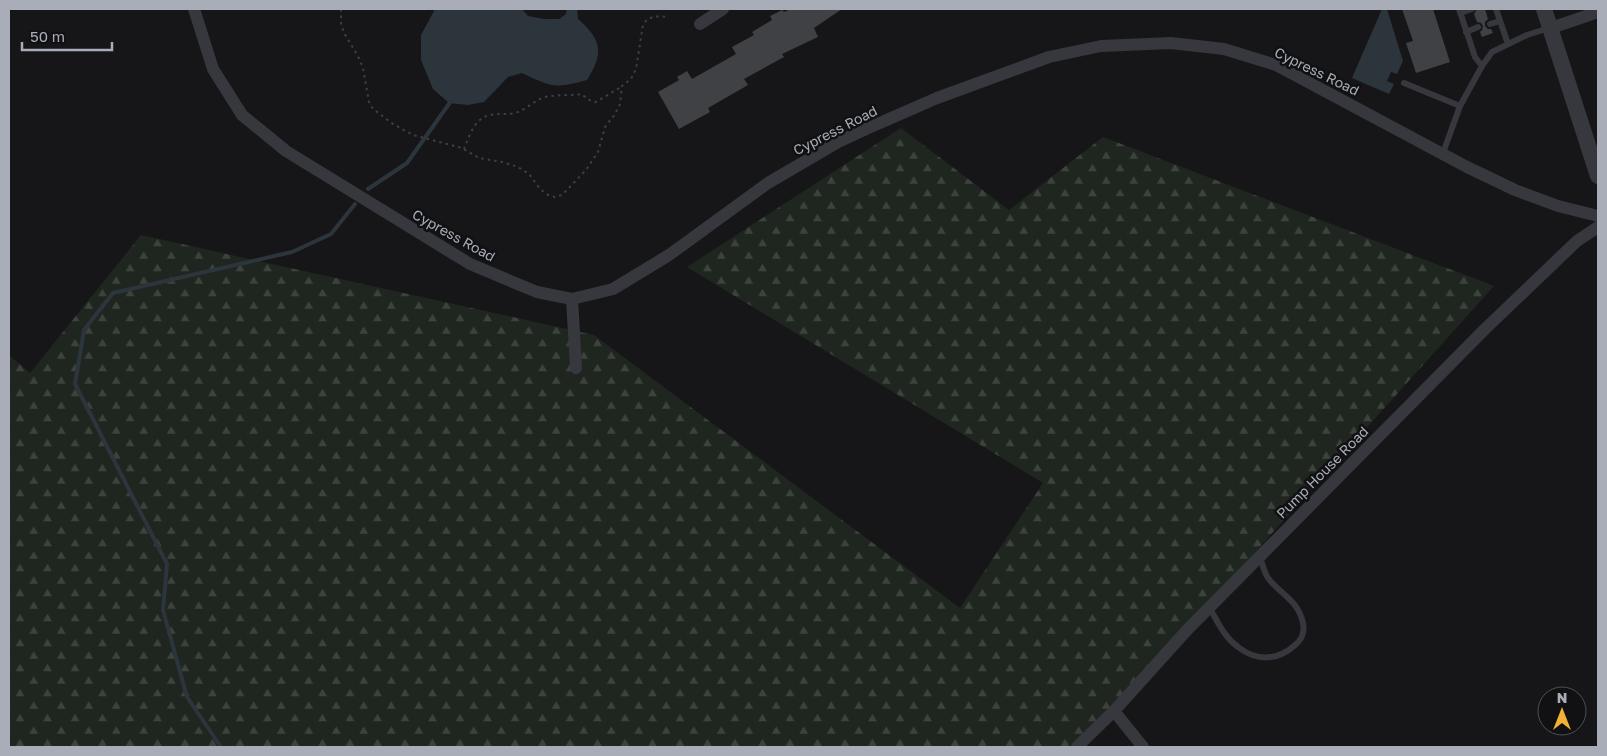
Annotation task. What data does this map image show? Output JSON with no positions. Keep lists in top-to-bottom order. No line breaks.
{"streets":{"street":["Cypress Road","Pump House Road"]},"scale_bar":"50 m","north":"top"}
